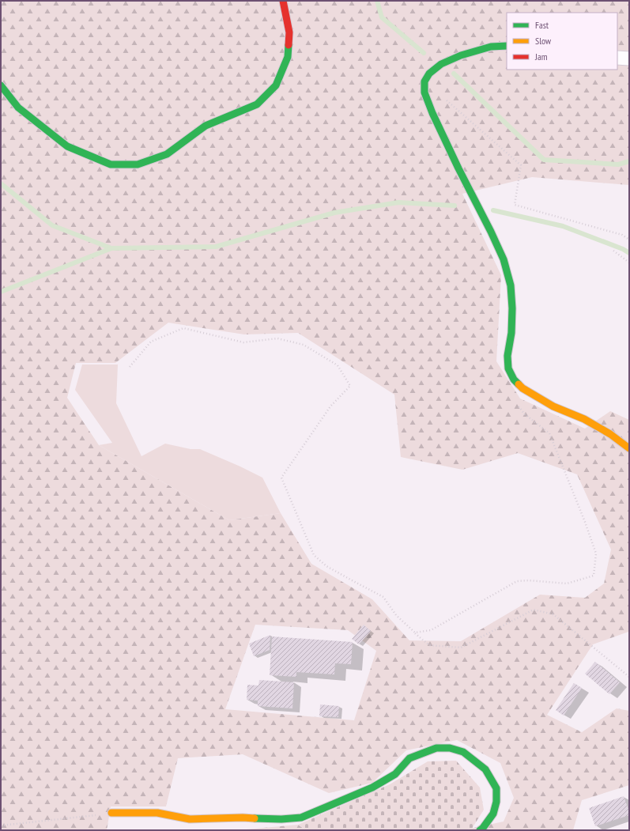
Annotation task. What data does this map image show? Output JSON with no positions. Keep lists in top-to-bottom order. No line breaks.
{"legend":["Fast","Slow","Jam"]}
